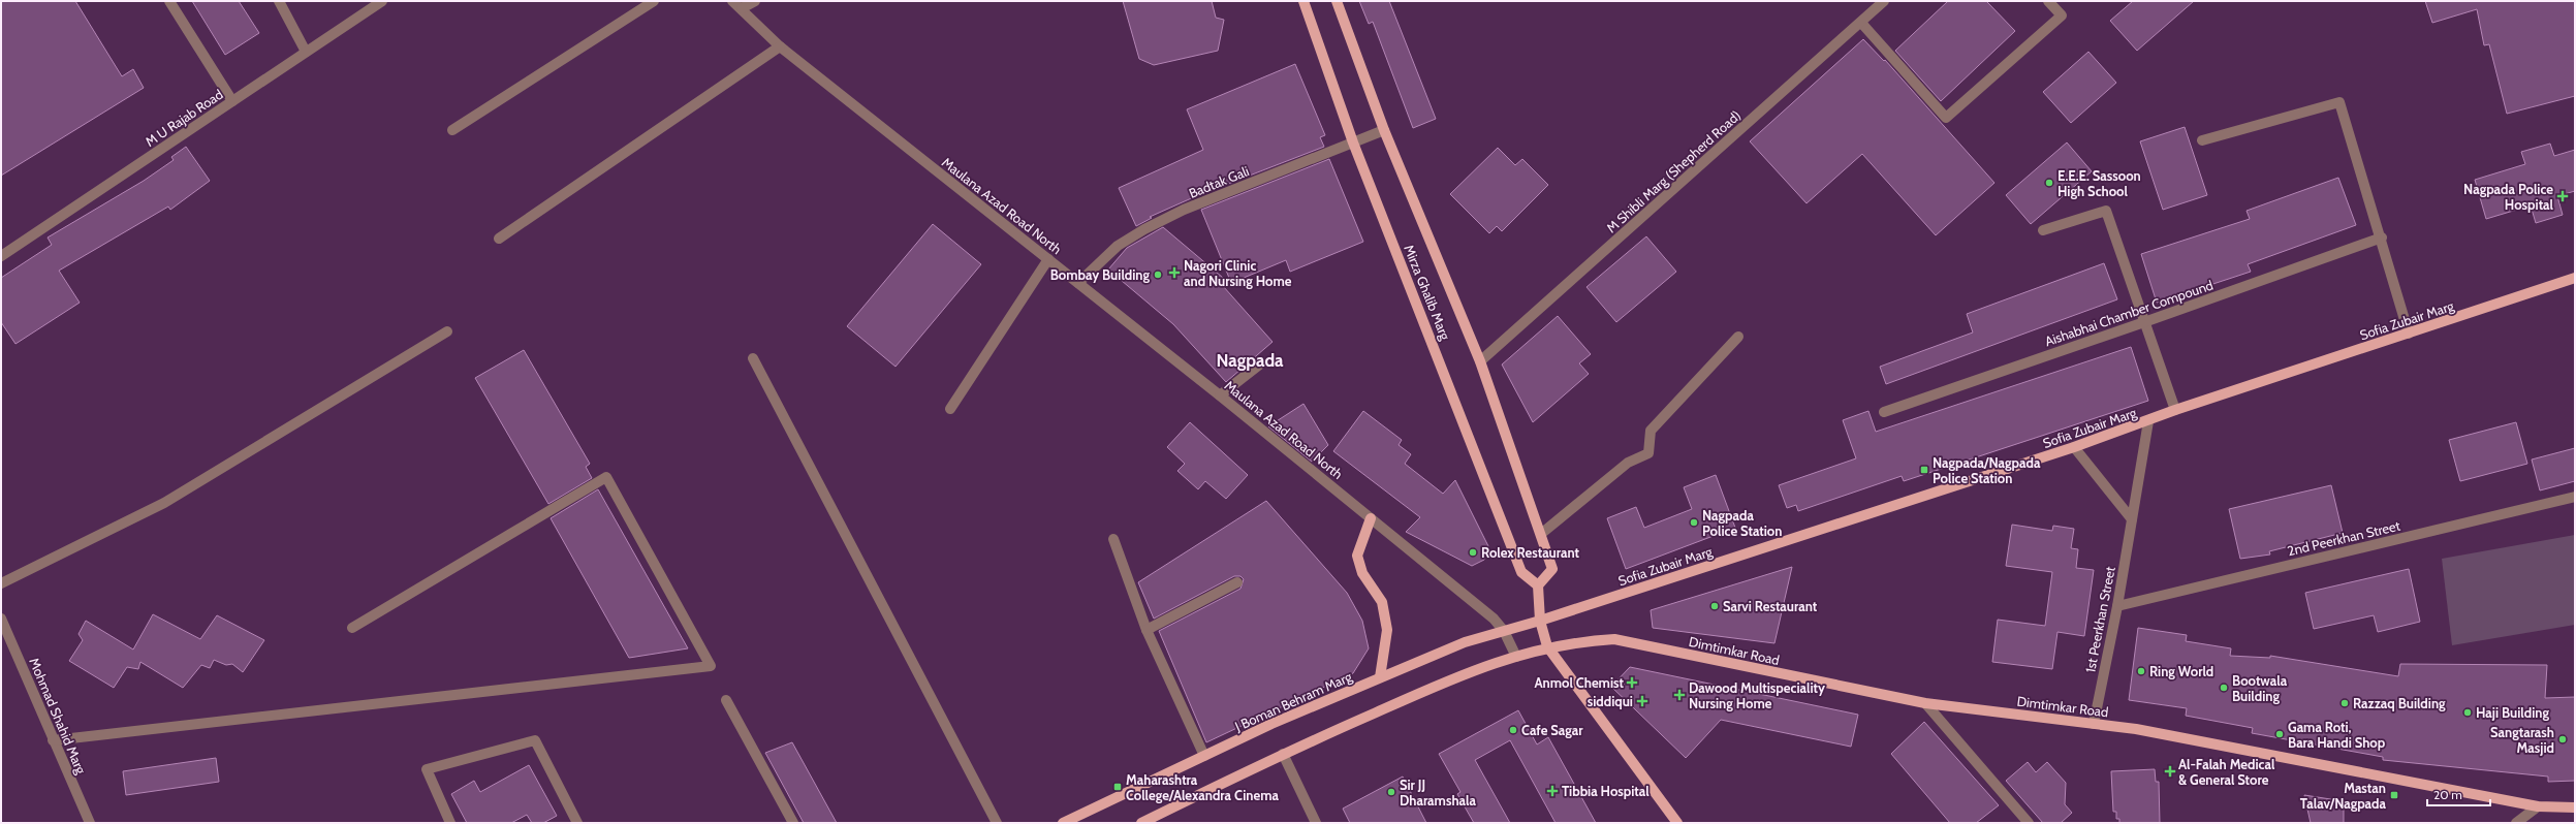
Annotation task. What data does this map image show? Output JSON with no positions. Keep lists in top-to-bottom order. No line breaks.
{"streets":{"main road":["Mirza Ghalib Marg","Sofia Zubair Marg","Dimtimkar Road","J Boman Behram Marg"],"street":["M U Rajab Road","M Shibli Marg (Shepherd Road)","Badtak Gali","Maulana Azad Road North","Aishabhai Chamber Compound","2nd Peerkhan Street","1st Peerkhan Street","Mohmad Shahid Marg"]},"crossings":[["M Shibli Marg (Shepherd Road)","Mirza Ghalib Marg"],["Badtak Gali","Maulana Azad Road North"],["Badtak Gali","Mirza Ghalib Marg"],["Maulana Azad Road North","J Boman Behram Marg"],["Sofia Zubair Marg","1st Peerkhan Street"],["Sofia Zubair Marg","J Boman Behram Marg"],["2nd Peerkhan Street","1st Peerkhan Street"],["1st Peerkhan Street","Dimtimkar Road"]],"districts":["Nagpada"],"places":{"other":["E.E.E. Sassoon High School","Bombay Building","Nagpada Police Station","Rolex Restaurant","Sarvi Restaurant","Ring World","Bootwala Building","Razzaq Building","Haji Building","Cafe Sagar","Gama Roti, Bara Handi Shop","Sangtarash Masjid","Sir JJ Dharamshala"],"health":["Nagpada Police Hospital","Nagori Clinic and Nursing Home","Anmol Chemist","Dawood Multispeciality Nursing Home","siddiqui","Al-Falah Medical & General Store","Tibbia Hospital"],"transit":["Nagpada/Nagpada Police Station","Maharashtra College/Alexandra Cinema","Mastan Talav/Nagpada"]},"scale_bar":"20 m"}
